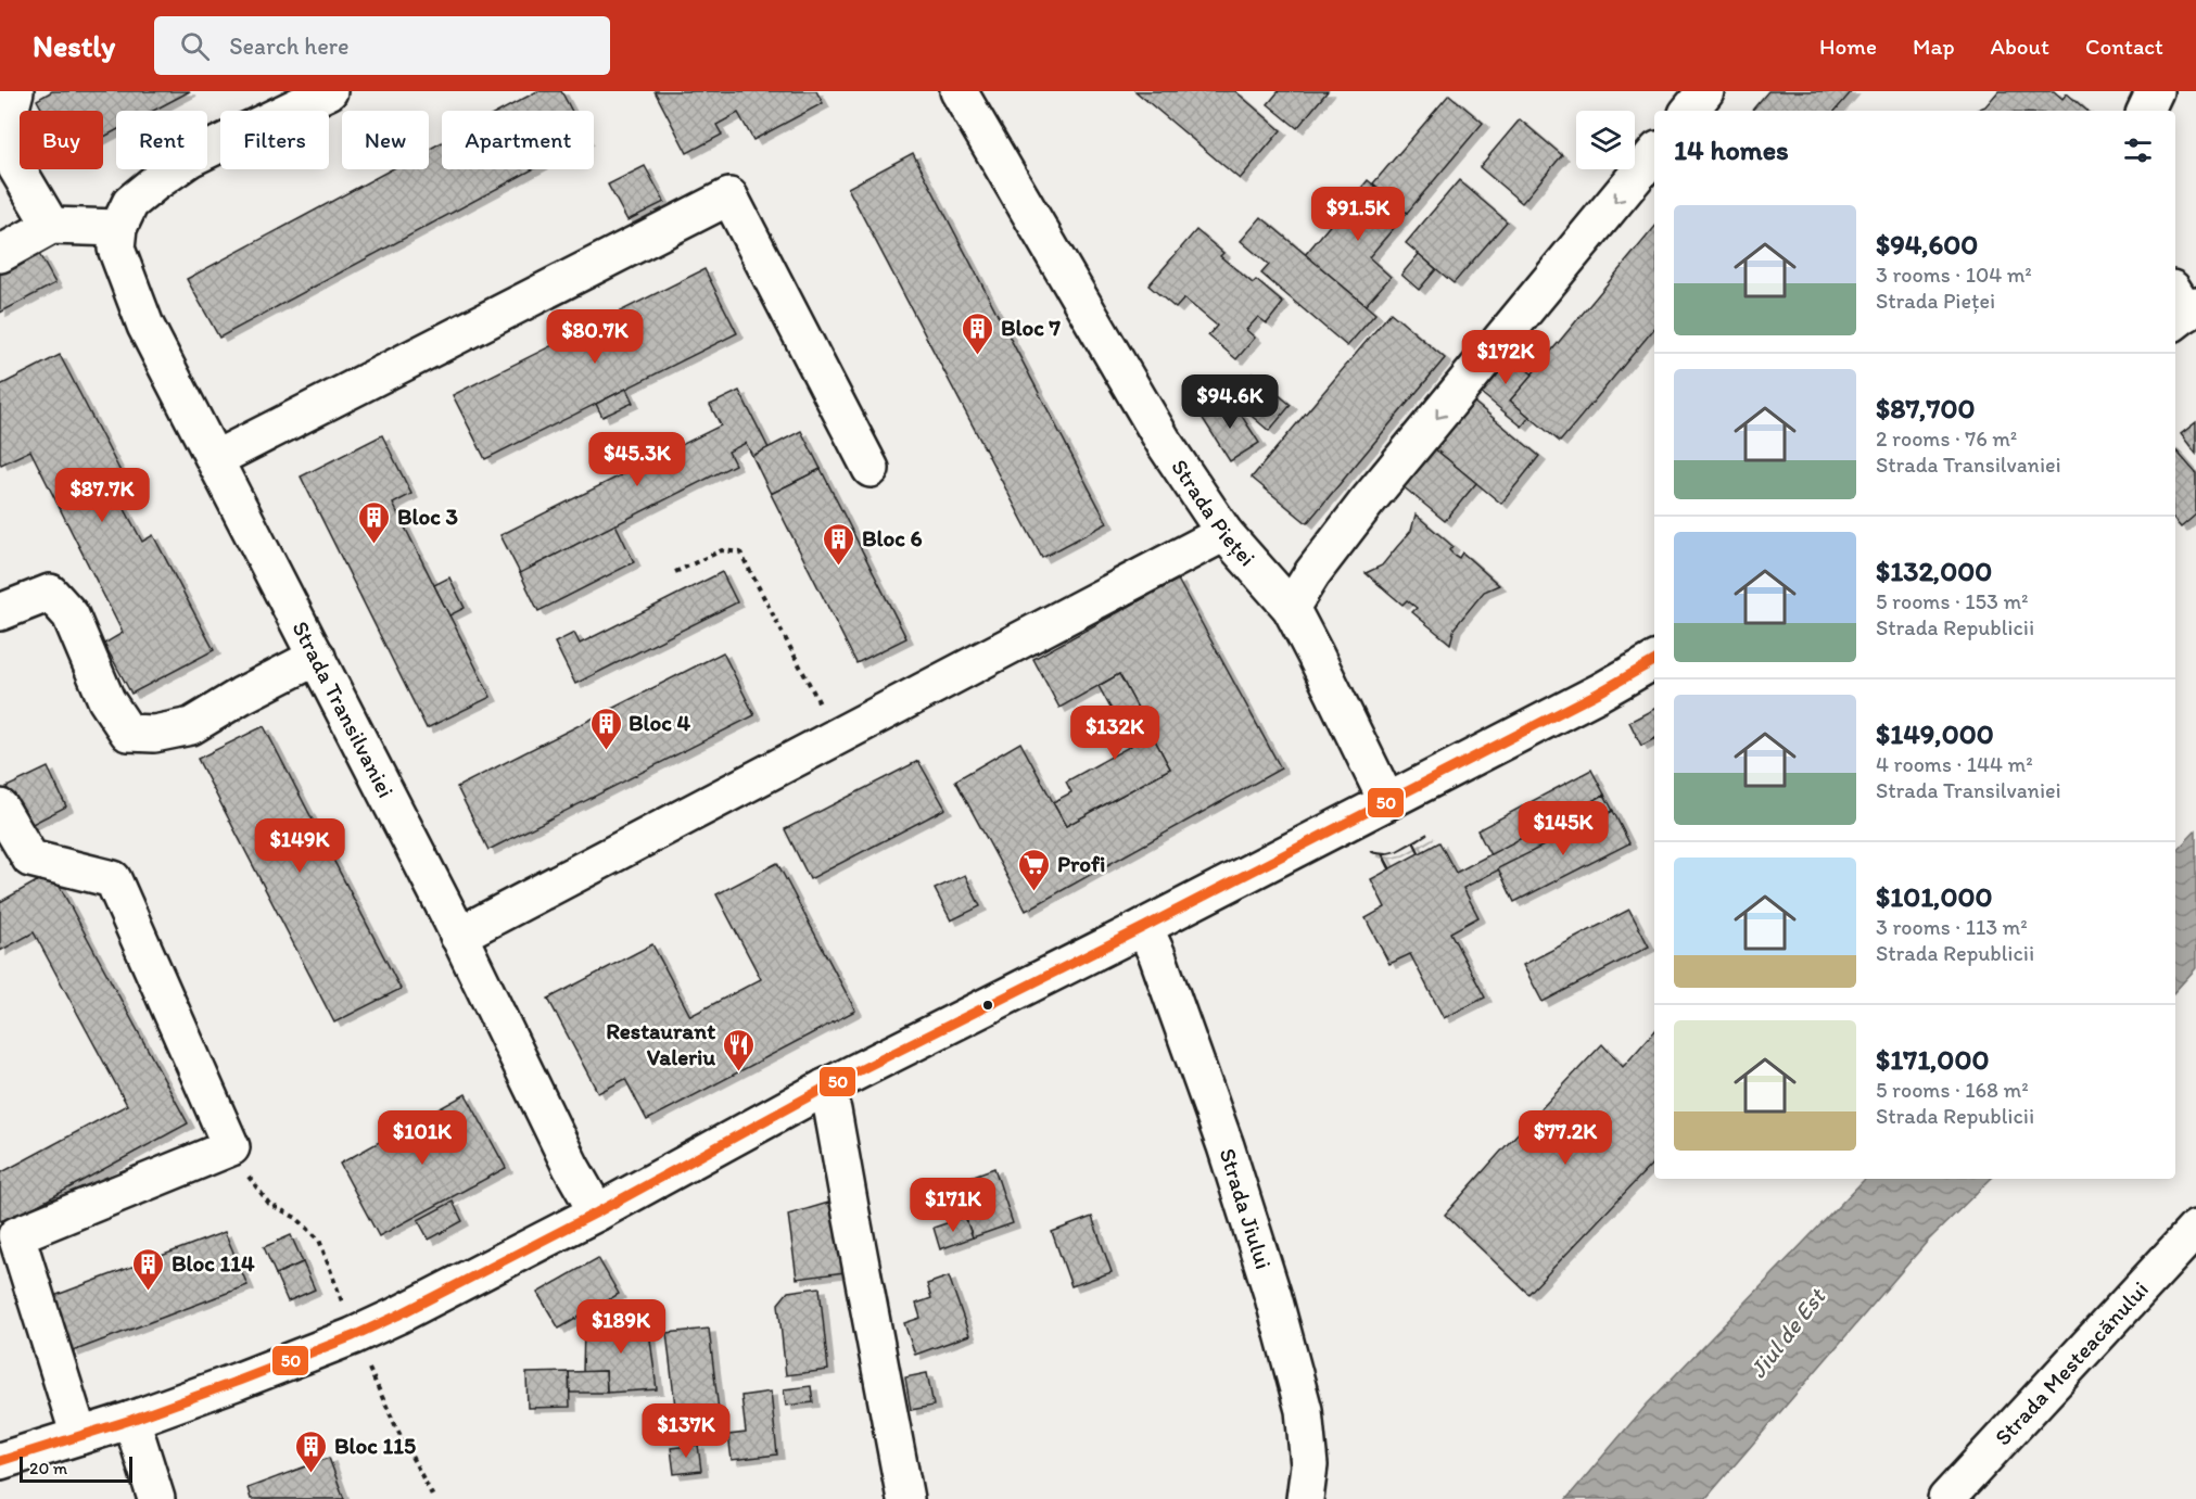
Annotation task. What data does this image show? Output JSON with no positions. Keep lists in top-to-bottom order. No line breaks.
{"streets":{"street":["Strada Pieței","Strada Transilvaniei","Strada Jiului","Strada Mesteacănului"]},"water":["Jiul de Est"],"places":{"building":["Bloc 7","Bloc 3","Bloc 6","Bloc 4","Bloc 114","Bloc 115"],"supermarket":["Profi"],"restaurant":["Restaurant Valeriu"]},"lines":["transit line 50"],"scale_bar":"20 m","page":{"header":"Nestly","search":"Search here","nav":["Home","Map","About","Contact"],"chip":["Buy","Rent","Filters","New","Apartment"],"heading":"14 homes","price":["$91.5K","$80.7K","$172K","$94.6K","$45.3K","$87.7K","$132K","$145K","$149K","$101K","$77.2K","$171K","$189K","$137K"],"list":[{"name":"$94,600","note":"3 rooms · 104 m² · Strada Pieței"},{"name":"$87,700","note":"2 rooms · 76 m² · Strada Transilvaniei"},{"name":"$132,000","note":"5 rooms · 153 m² · Strada Republicii"},{"name":"$149,000","note":"4 rooms · 144 m² · Strada Transilvaniei"},{"name":"$101,000","note":"3 rooms · 113 m² · Strada Republicii"},{"name":"$171,000","note":"5 rooms · 168 m² · Strada Republicii"}],"scale":"20 m"}}
